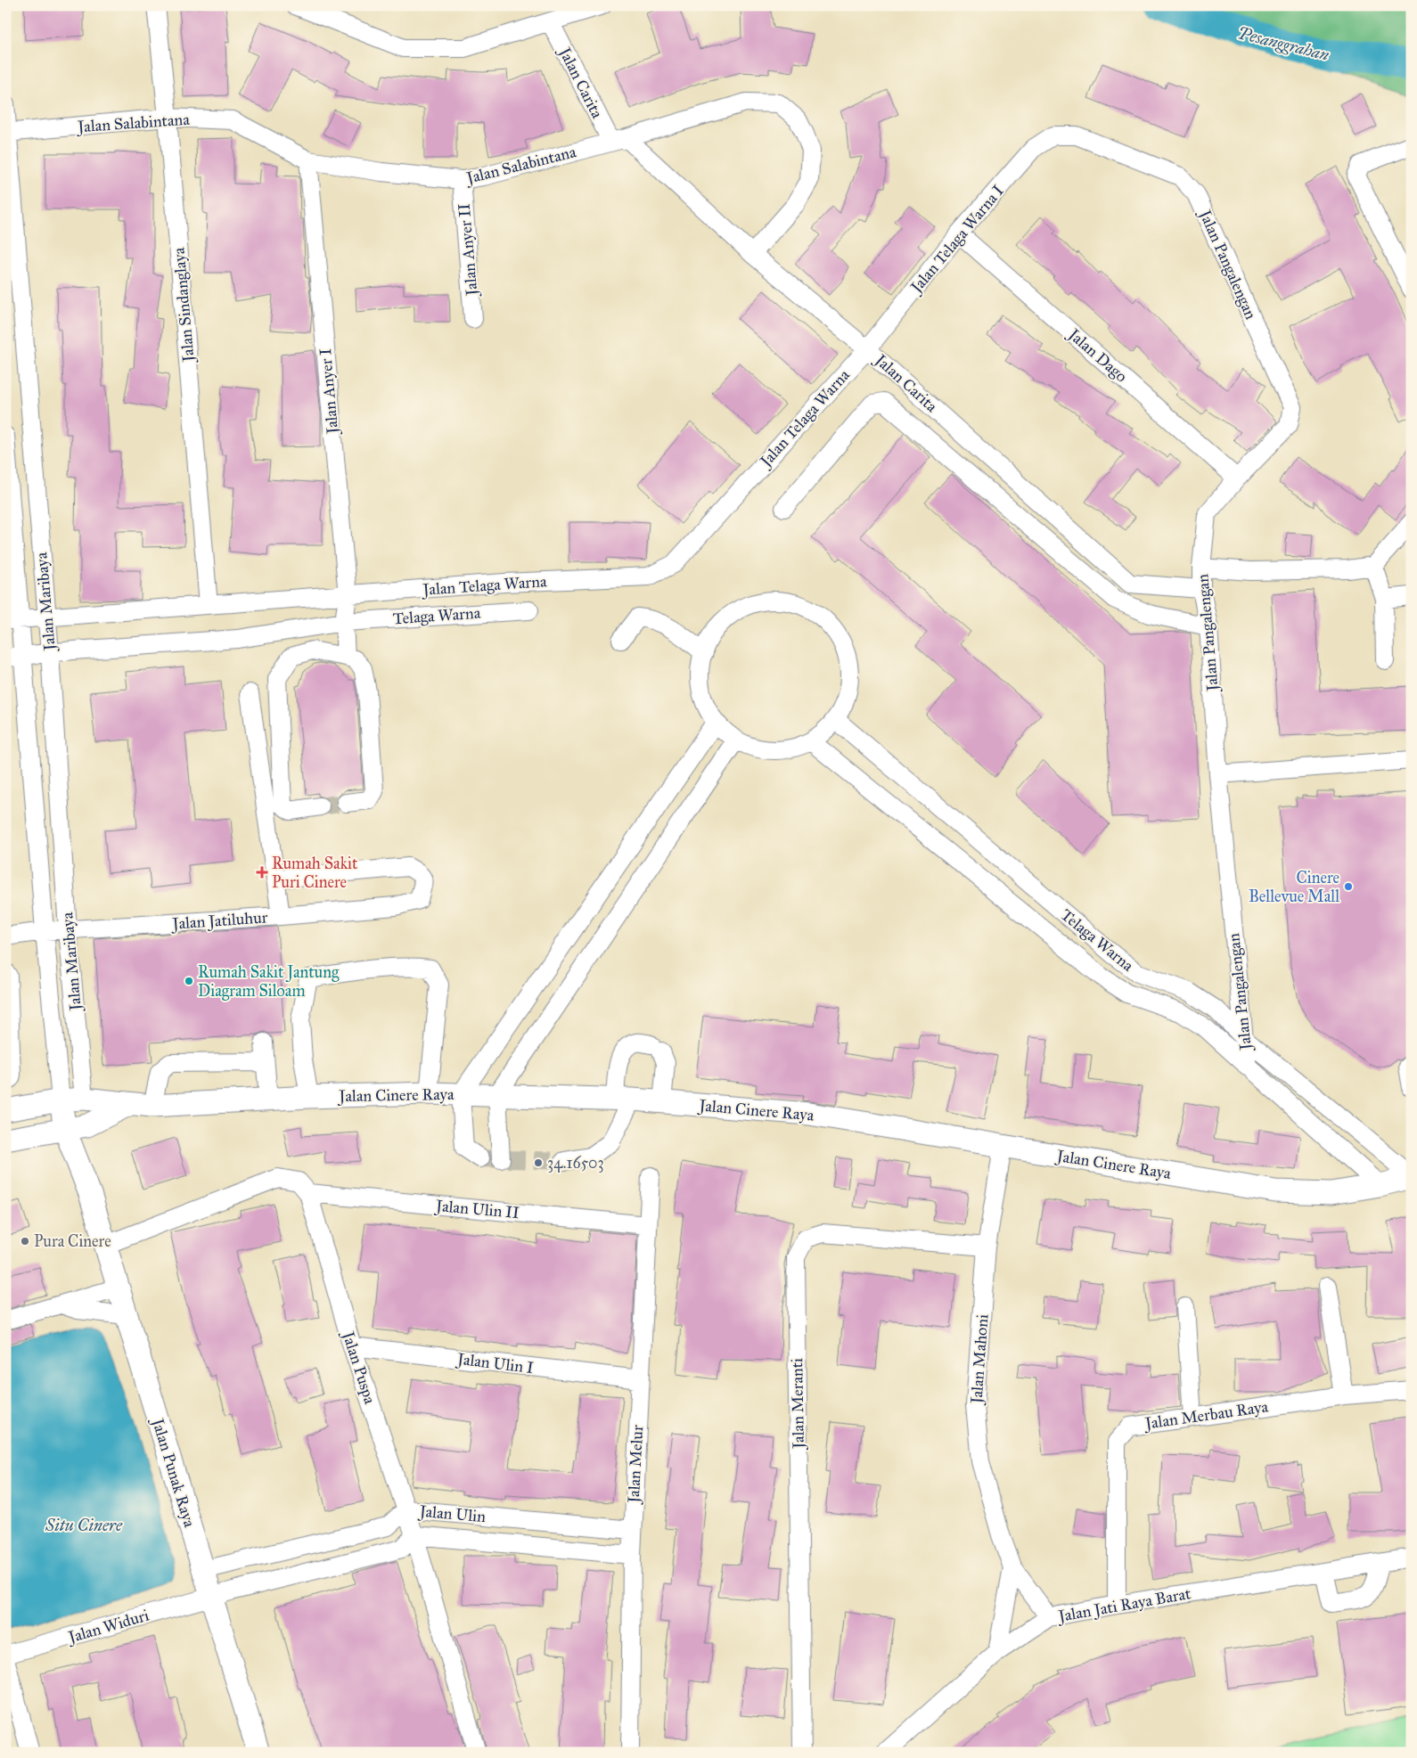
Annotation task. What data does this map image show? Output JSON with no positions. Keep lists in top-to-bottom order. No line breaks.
{"streets":{"main road":["Jalan Cinere Raya","Jalan Punak Raya"],"street":["Jalan Carita","Jalan Salabintana","Jalan Telaga Warna I","Jalan Anyer II","Jalan Pangalengan","Jalan Sindanglaya","Jalan Dago","Jalan Anyer I","Jalan Telaga Warna","Jalan Maribaya","Telaga Warna","Jalan Jatiluhur","Jalan Ulin II","Jalan Mahoni","Jalan Ulin I","Jalan Puspa","Jalan Meranti","Jalan Merbau Raya","Jalan Melur","Jalan Ulin","Jalan Jati Raya Barat","Jalan Widuri"]},"crossings":[["Jalan Carita","Jalan Salabintana"],["Jalan Carita","Jalan Telaga Warna I"],["Jalan Carita","Jalan Telaga Warna"],["Jalan Salabintana","Jalan Anyer II"],["Jalan Salabintana","Jalan Sindanglaya"],["Jalan Salabintana","Jalan Anyer I"],["Jalan Salabintana","Jalan Maribaya"],["Jalan Telaga Warna I","Jalan Pangalengan"],["Jalan Telaga Warna I","Jalan Dago"],["Jalan Telaga Warna I","Jalan Telaga Warna"],["Jalan Pangalengan","Jalan Dago"],["Jalan Pangalengan","Telaga Warna"],["Jalan Sindanglaya","Jalan Telaga Warna"],["Jalan Anyer I","Jalan Telaga Warna"],["Jalan Anyer I","Telaga Warna"],["Jalan Telaga Warna","Jalan Maribaya"],["Jalan Maribaya","Jalan Jatiluhur"],["Jalan Maribaya","Jalan Cinere Raya"],["Jalan Maribaya","Jalan Punak Raya"],["Telaga Warna","Jalan Cinere Raya"],["Jalan Cinere Raya","Jalan Mahoni"],["Jalan Cinere Raya","Jalan Punak Raya"],["Jalan Ulin II","Jalan Puspa"],["Jalan Ulin II","Jalan Melur"],["Jalan Mahoni","Jalan Meranti"],["Jalan Mahoni","Jalan Jati Raya Barat"],["Jalan Ulin I","Jalan Puspa"],["Jalan Ulin I","Jalan Melur"],["Jalan Puspa","Jalan Ulin"],["Jalan Merbau Raya","Jalan Jati Raya Barat"],["Jalan Melur","Jalan Ulin"],["Jalan Punak Raya","Jalan Ulin"],["Jalan Punak Raya","Jalan Widuri"],["Jalan Ulin","Jalan Widuri"]],"water":["Pesanggrahan","Situ Cinere"],"places":{"health":["Rumah Sakit Puri Cinere"],"other":["Cinere Bellevue Mall","Rumah Sakit Jantung Diagram Siloam","34.16503","Pura Cinere"]}}
